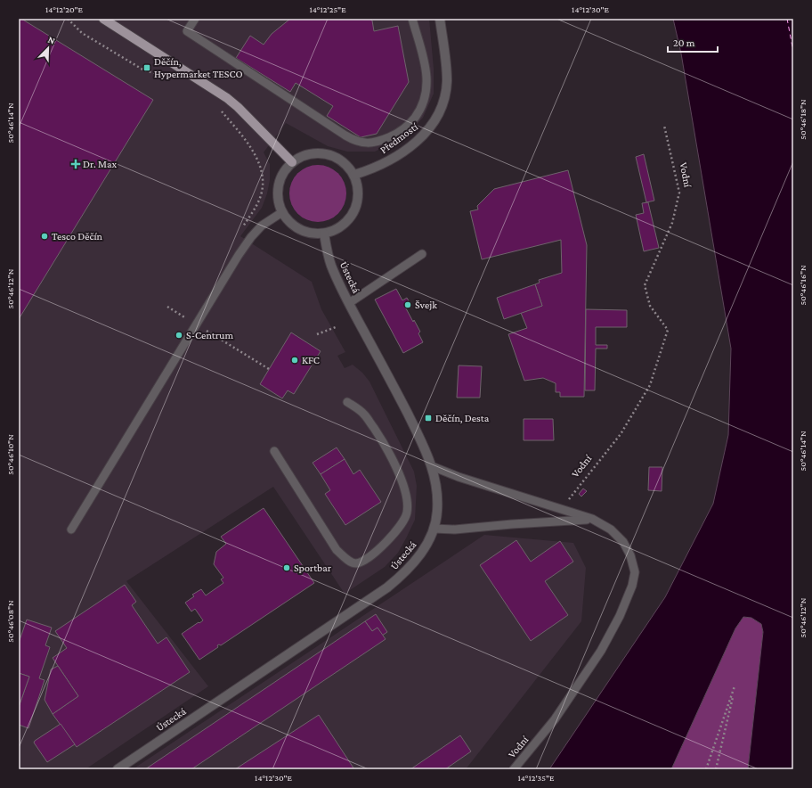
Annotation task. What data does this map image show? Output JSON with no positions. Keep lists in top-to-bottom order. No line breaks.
{"streets":{"street":["Předmostí","Ústecká"],"lane":["Vodní"]},"crossings":[["Předmostí","Ústecká"]],"places":{"transit":["Děčín, Hypermarket TESCO","Děčín, Desta"],"health":["Dr. Max"],"other":["Tesco Děčín","Švejk","S-Centrum","KFC","Sportbar"]},"scale_bar":"20 m","north":"top right","coordinates":["14°12'20\"E","14°12'25\"E","14°12'30\"E","50°46'18\"N","50°46'14\"N","50°46'16\"N","50°46'12\"N","50°46'10\"N","50°46'08\"N","14°12'35\"E"]}
